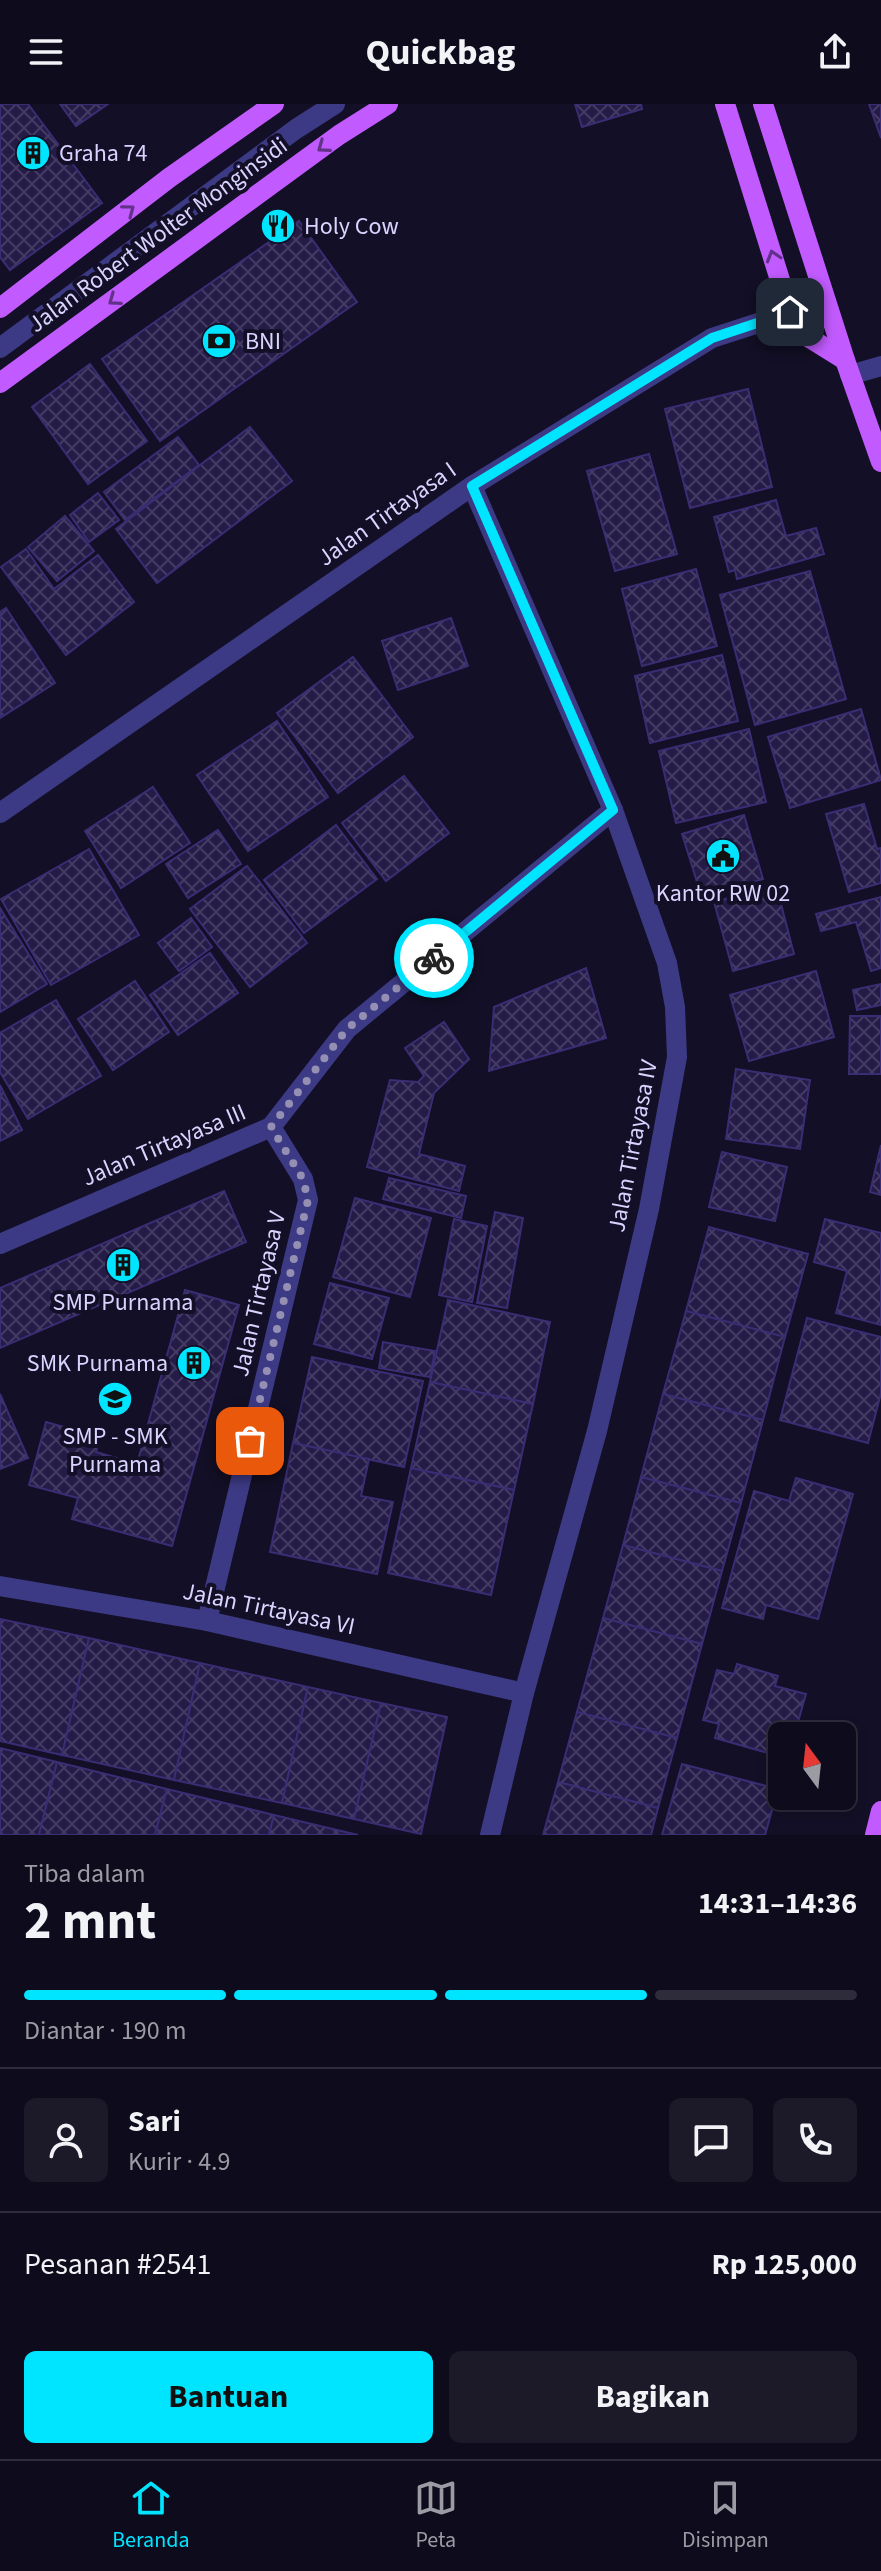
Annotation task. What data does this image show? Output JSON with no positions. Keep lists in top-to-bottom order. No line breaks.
{"streets":{"main road":["Jalan Robert Wolter Monginsidi"],"street":["Jalan Tirtayasa I","Jalan Tirtayasa III","Jalan Tirtayasa IV","Jalan Tirtayasa V","Jalan Tirtayasa VI"]},"crossings":[["Jalan Tirtayasa I","Jalan Tirtayasa IV"],["Jalan Tirtayasa III","Jalan Tirtayasa IV"],["Jalan Tirtayasa III","Jalan Tirtayasa V"],["Jalan Tirtayasa IV","Jalan Tirtayasa VI"],["Jalan Tirtayasa V","Jalan Tirtayasa VI"]],"places":{"building":["Graha 74","SMP Purnama","SMK Purnama"],"restaurant":["Holy Cow"],"bank":["BNI"],"public building":["Kantor RW 02"],"school or university":["SMP - SMK Purnama"]},"north":"top","page":{"header":"Quickbag","heading":["2 mnt","Tiba dalam","14:31–14:36"],"panel":["Sari","Kurir · 4.9","Pesanan #2541","Rp 125,000"],"bar":"Diantar · 190 m","buttons":["Bantuan","Bagikan"],"tabs":["Beranda","Peta","Disimpan"]}}
